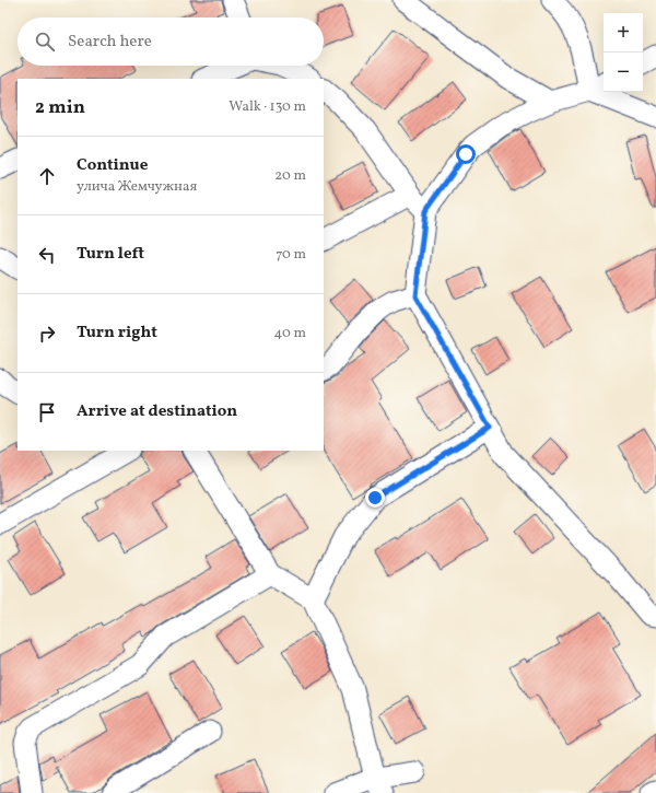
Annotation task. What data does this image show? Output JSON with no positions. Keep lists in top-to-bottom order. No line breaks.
{"page":{"map_buttons":["+","−"],"search":"Search here","heading":["2 min","Walk · 130 m"],"list":[["Continue","улича Жемчужная","20 m"],["Turn left","70 m"],["Turn right","40 m"],"Arrive at destination"]}}
